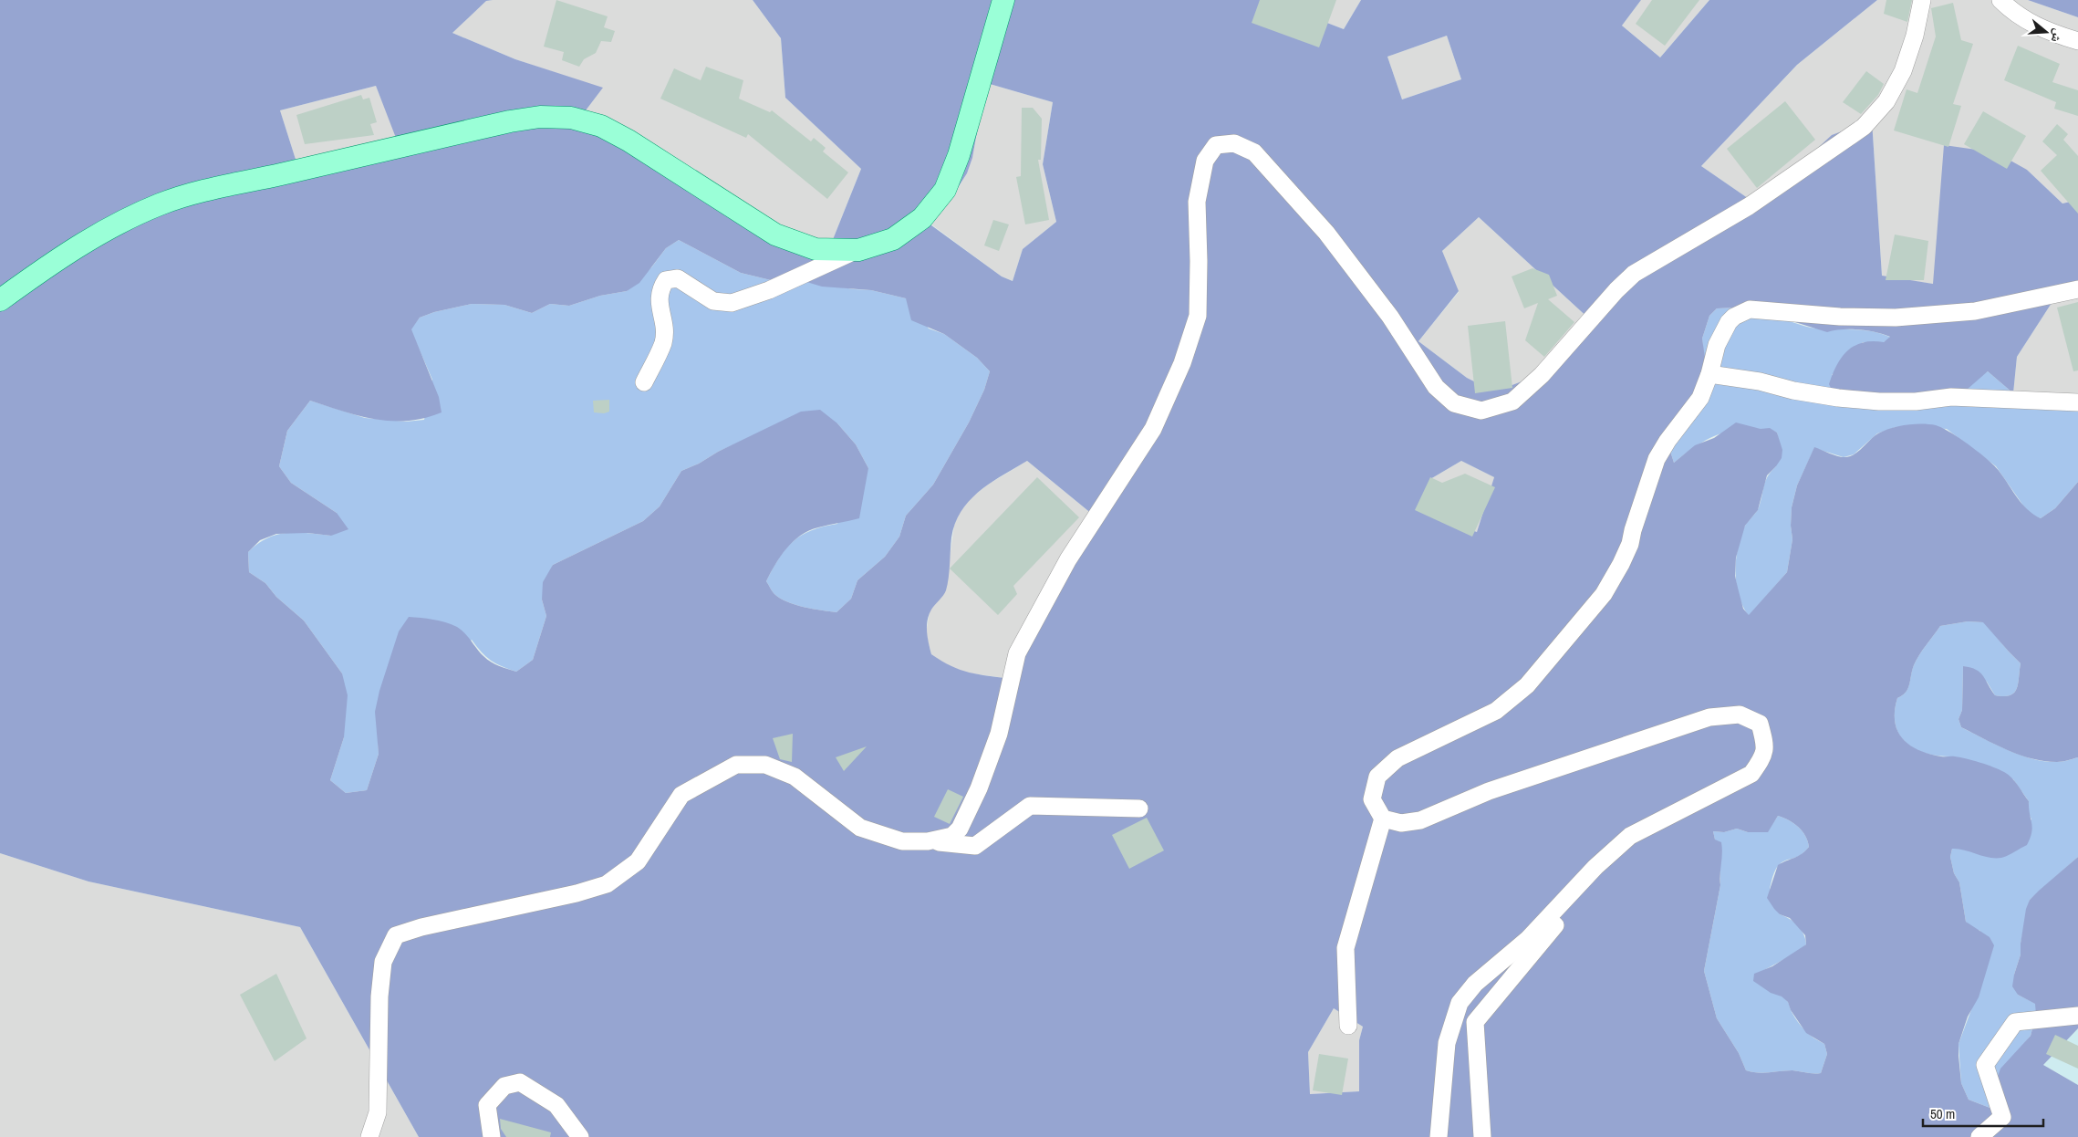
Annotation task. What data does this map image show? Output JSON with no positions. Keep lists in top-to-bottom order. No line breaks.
{"scale_bar":"50 m","north":"right"}
